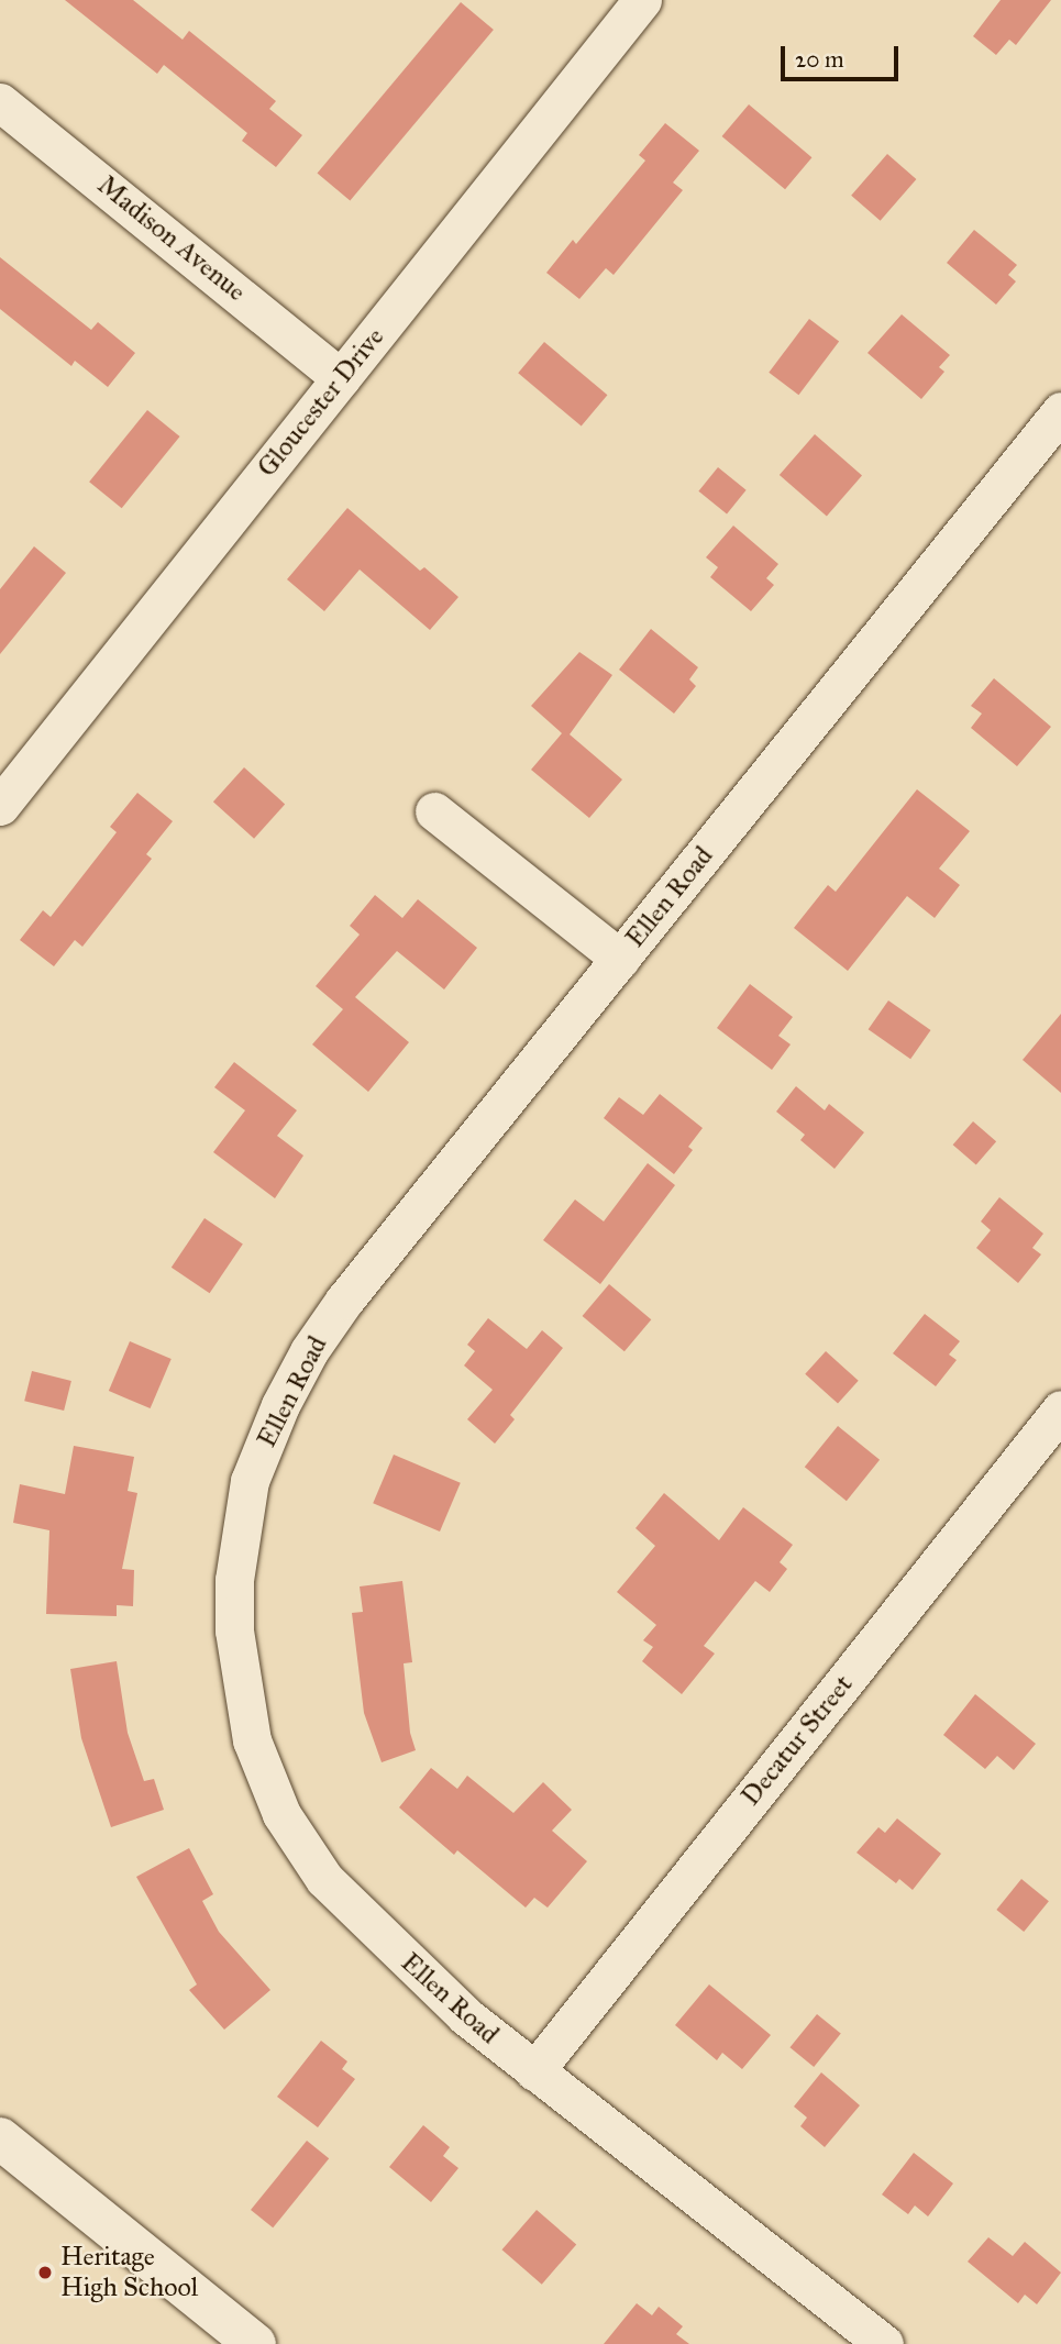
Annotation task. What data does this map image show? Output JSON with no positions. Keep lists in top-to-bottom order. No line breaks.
{"streets":{"street":["Madison Avenue","Gloucester Drive","Ellen Road","Decatur Street"]},"crossings":[["Madison Avenue","Gloucester Drive"],["Ellen Road","Decatur Street"]],"places":["Heritage High School"],"scale_bar":"20 m"}
